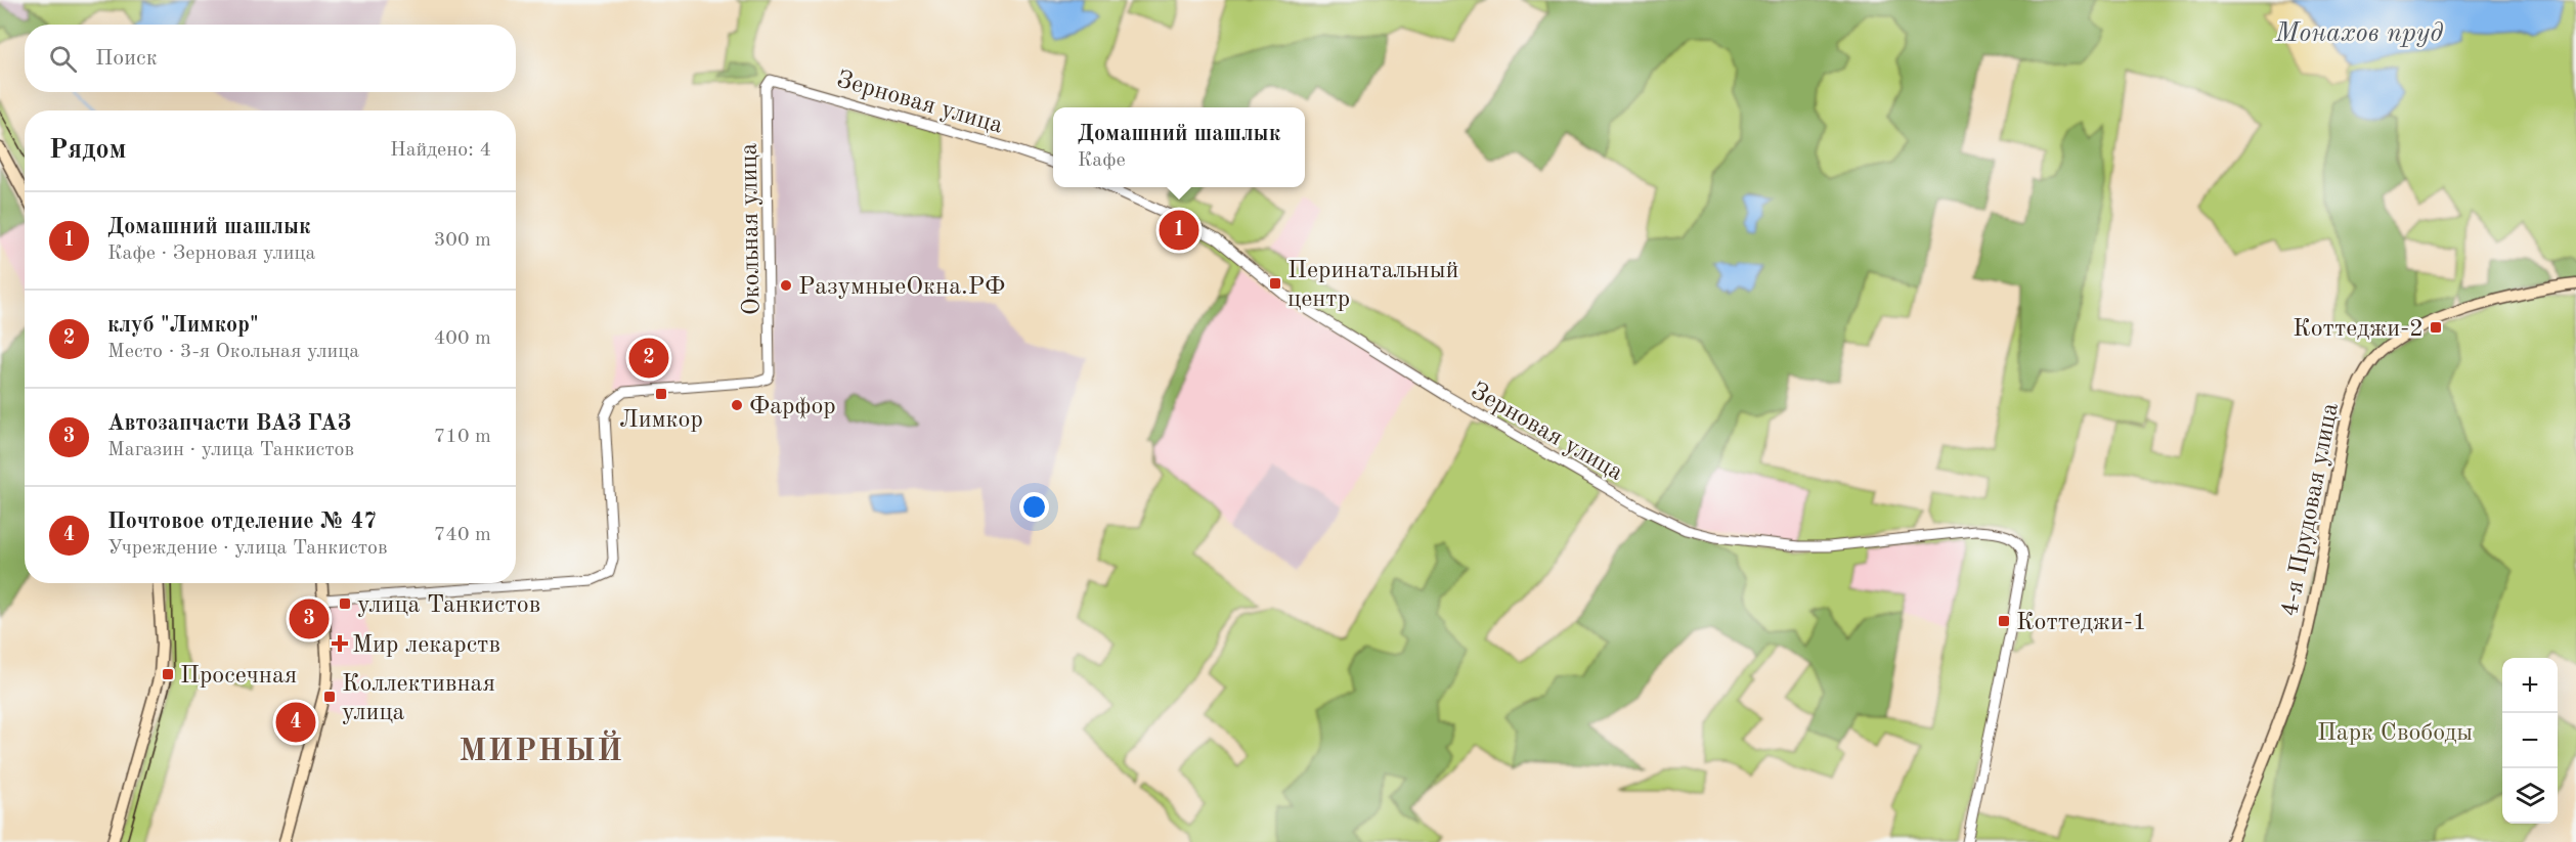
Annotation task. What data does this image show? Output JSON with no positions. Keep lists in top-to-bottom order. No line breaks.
{"streets":{"main road":["4-я Прудовая улица"],"street":["Зерновая улица","Окольная улица"]},"crossings":[["Зерновая улица","Окольная улица"]],"districts":["МИРНЫЙ"],"water":["Монахов пруд"],"parks":["Парк Свободы"],"places":{"transit":["Перинатальный центр","Коттеджи-2","Лимкор","улица Танкистов","Коттеджи-1","Просечная","Коллективная улица"],"other":["РазумныеОкна.РФ","Фарфор"],"health":["Мир лекарств"]},"page":{"search":"Поиск","popup":["Домашний шашлык","Кафе"],"heading":["Рядом","Найдено: 4"],"list":[{"mark":"1","name":"Домашний шашлык","note":"Кафе · Зерновая улица","value":"300 m"},{"mark":"2","name":"клуб \"Лимкор\"","note":"Место · 3-я Окольная улица","value":"400 m"},{"mark":"3","name":"Автозапчасти ВАЗ ГАЗ","note":"Магазин · улица Танкистов","value":"710 m"},{"mark":"4","name":"Почтовое отделение № 47","note":"Учреждение · улица Танкистов","value":"740 m"}],"pins":["1","2","3","4"],"map_buttons":["+","−"]}}
